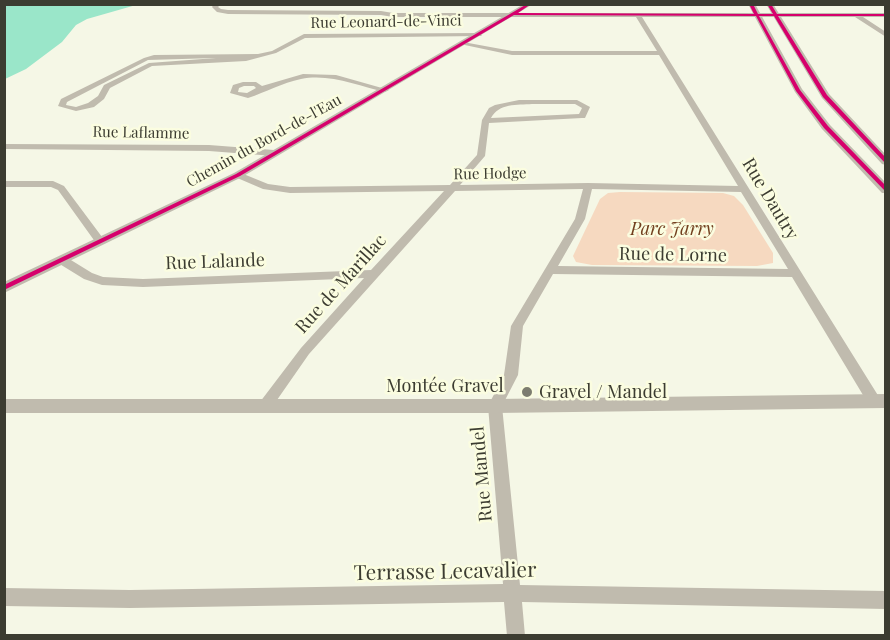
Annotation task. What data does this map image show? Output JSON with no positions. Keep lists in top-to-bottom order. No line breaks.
{"streets":{"street":["Rue Leonard-de-Vinci","Rue Laflamme","Chemin du Bord-de-l'Eau","Rue Hodge","Rue Dautry","Rue de Lorne","Rue Lalande","Rue de Marillac","Montée Gravel","Rue Mandel","Terrasse Lecavalier"]},"crossings":[["Rue Leonard-de-Vinci","Chemin du Bord-de-l'Eau"],["Rue Laflamme","Chemin du Bord-de-l'Eau"],["Chemin du Bord-de-l'Eau","Rue Hodge"],["Chemin du Bord-de-l'Eau","Rue Lalande"],["Rue Hodge","Rue Dautry"],["Rue Hodge","Rue de Marillac"],["Rue Hodge","Rue Mandel"],["Rue Dautry","Rue de Lorne"],["Rue Dautry","Montée Gravel"],["Rue de Lorne","Rue Mandel"],["Rue Lalande","Rue de Marillac"],["Rue de Marillac","Montée Gravel"],["Montée Gravel","Rue Mandel"],["Rue Mandel","Terrasse Lecavalier"]],"parks":["Parc Jarry"],"places":["Gravel / Mandel"]}
